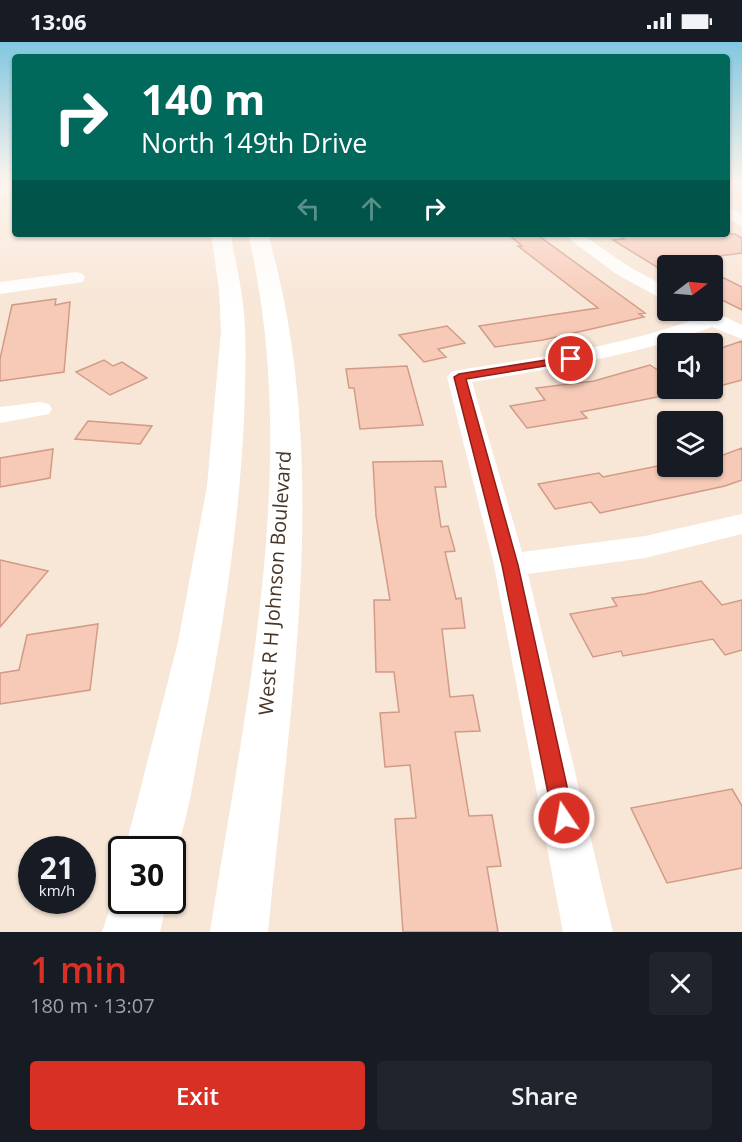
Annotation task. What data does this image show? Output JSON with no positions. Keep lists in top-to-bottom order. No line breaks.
{"streets":{"main road":["West R H Johnson Boulevard"]},"north":"right","page":{"status":"13:06","turn":["140 m","North 149th Drive"],"speed":"21 km/h","limit":"30","heading":["1 min","180 m · 13:07"],"buttons":["Exit","Share"]}}
